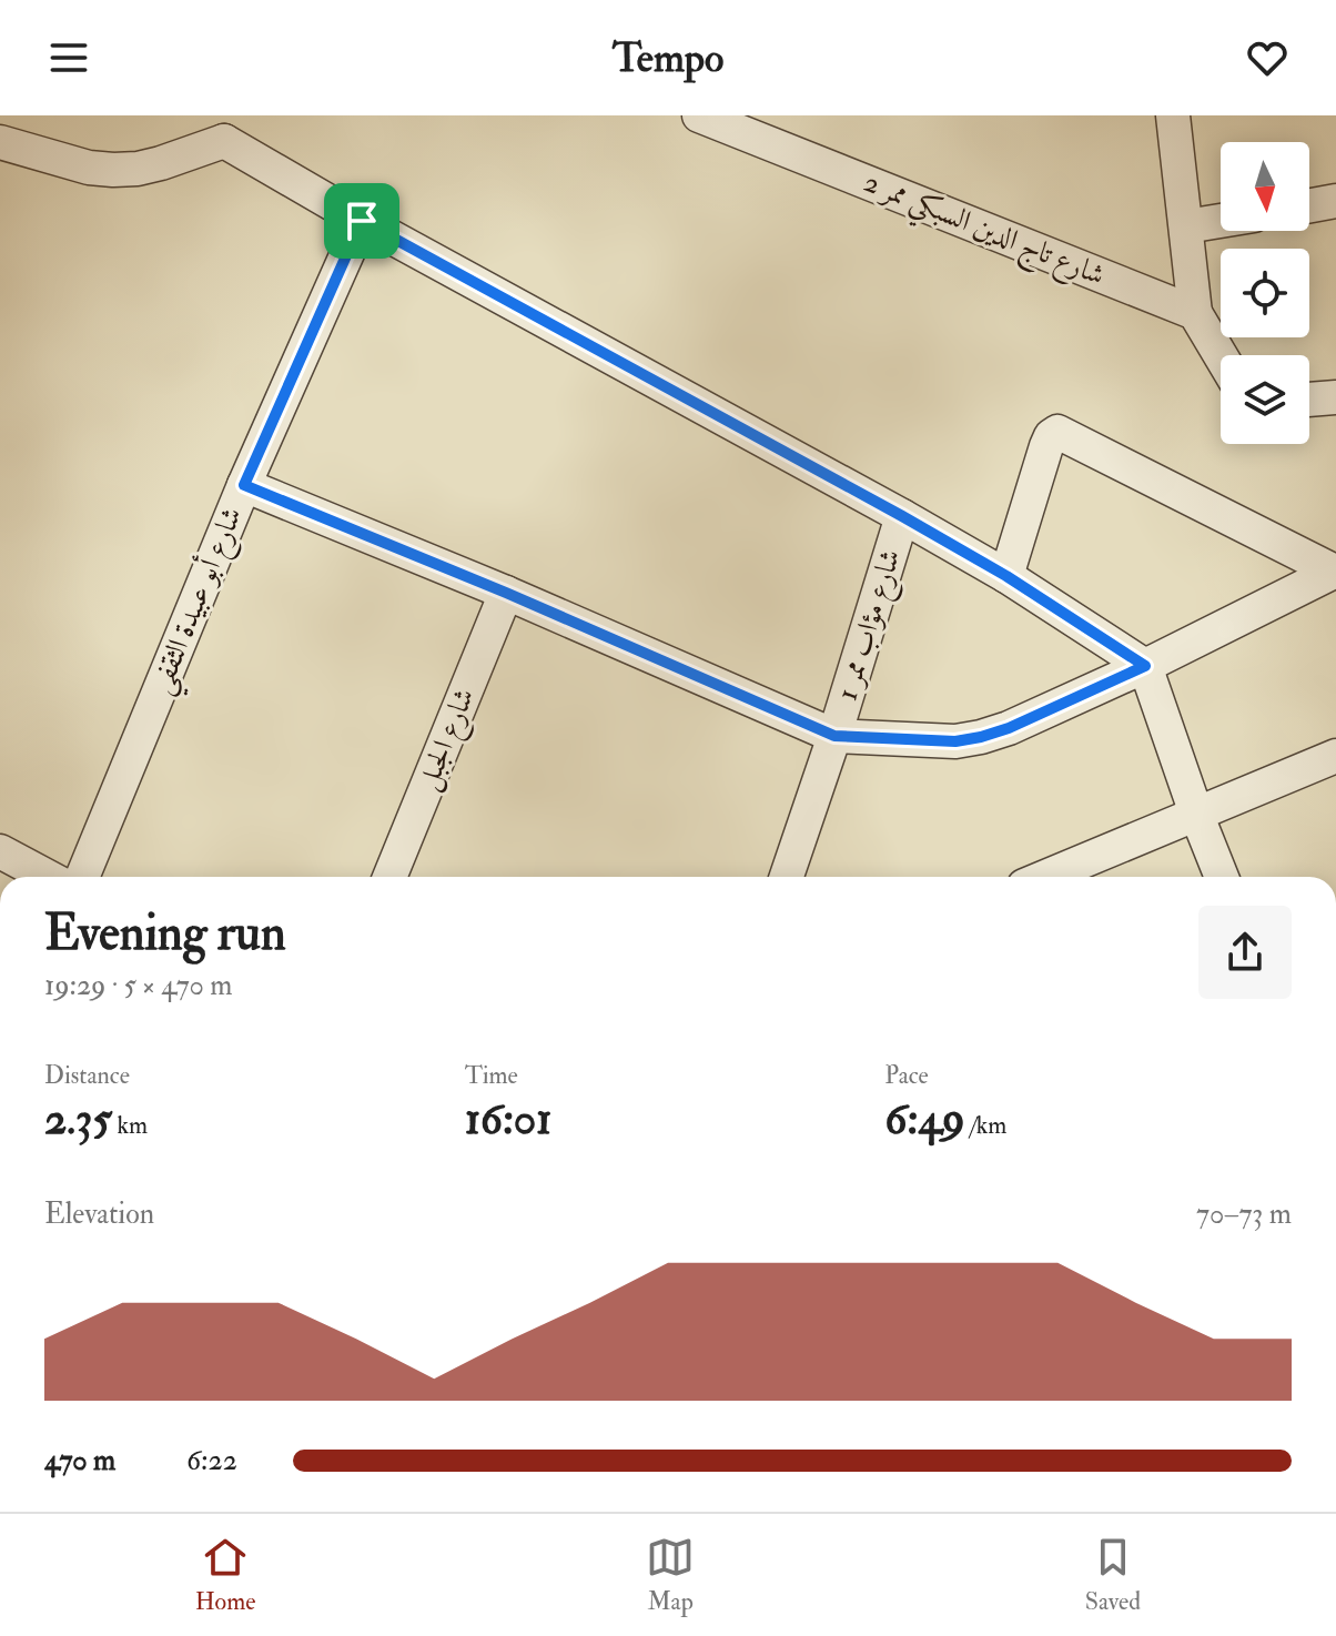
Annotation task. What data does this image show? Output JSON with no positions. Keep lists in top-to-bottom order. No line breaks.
{"streets":{"street":["شارع تاج الدين السبكي ممر 2","شارع أبو عبيدة الثقفي","شارع مؤاب ممر 1","شارع الجبل"]},"north":"bottom","page":{"header":"Tempo","heading":["Evening run","19:29 · 5 × 470 m"],"stats":[["Distance","2.35 km"],["Time","16:01"],["Pace","6:49 /km"]],"chart":["Elevation","70–73 m"],"list":[{"name":"470 m","note":"6:22"}],"tabs":["Home","Map","Saved"]}}
